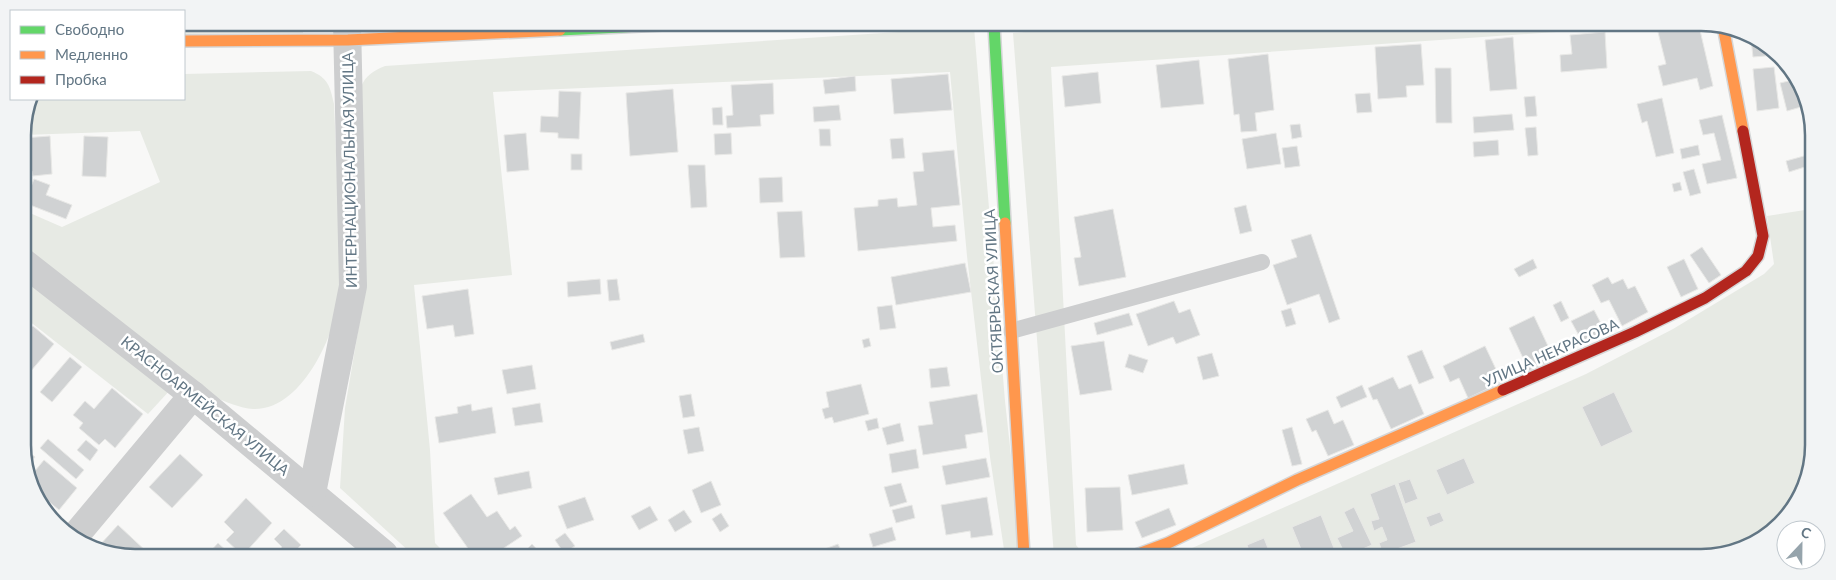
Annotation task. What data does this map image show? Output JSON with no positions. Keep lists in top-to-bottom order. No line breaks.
{"streets":{"street":["ИНТЕРНАЦИОНАЛЬНАЯ УЛИЦА","ОКТЯБРЬСКАЯ УЛИЦА","УЛИЦА НЕКРАСОВА","КРАСНОАРМЕЙСКАЯ УЛИЦА"]},"crossings":[["ИНТЕРНАЦИОНАЛЬНАЯ УЛИЦА","КРАСНОАРМЕЙСКАЯ УЛИЦА"]],"legend":["Свободно","Медленно","Пробка"],"north":"top"}
